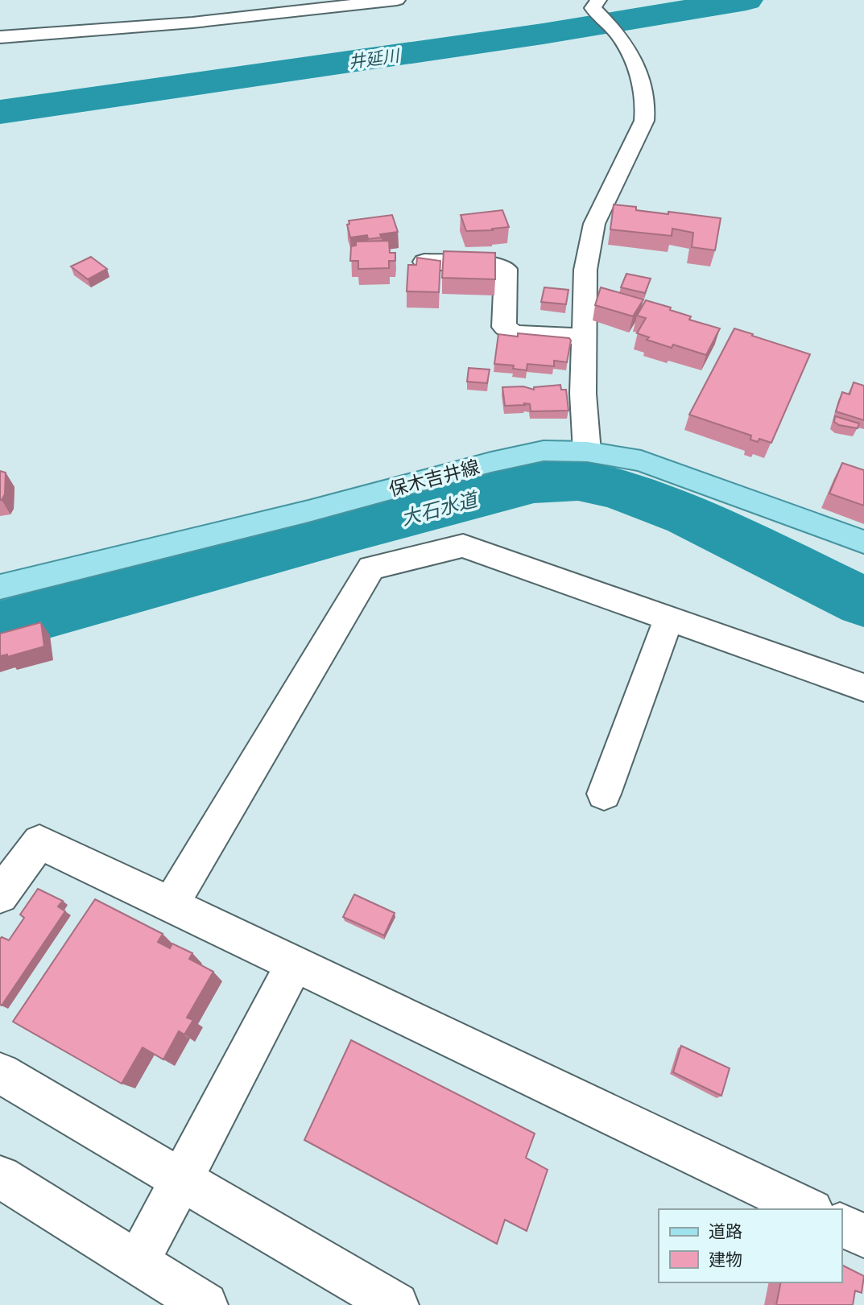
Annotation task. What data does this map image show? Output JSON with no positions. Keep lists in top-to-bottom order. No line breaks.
{"streets":{"main road":["保木吉井線"]},"water":["井延川","大石水道"],"legend":["道路","建物"]}
